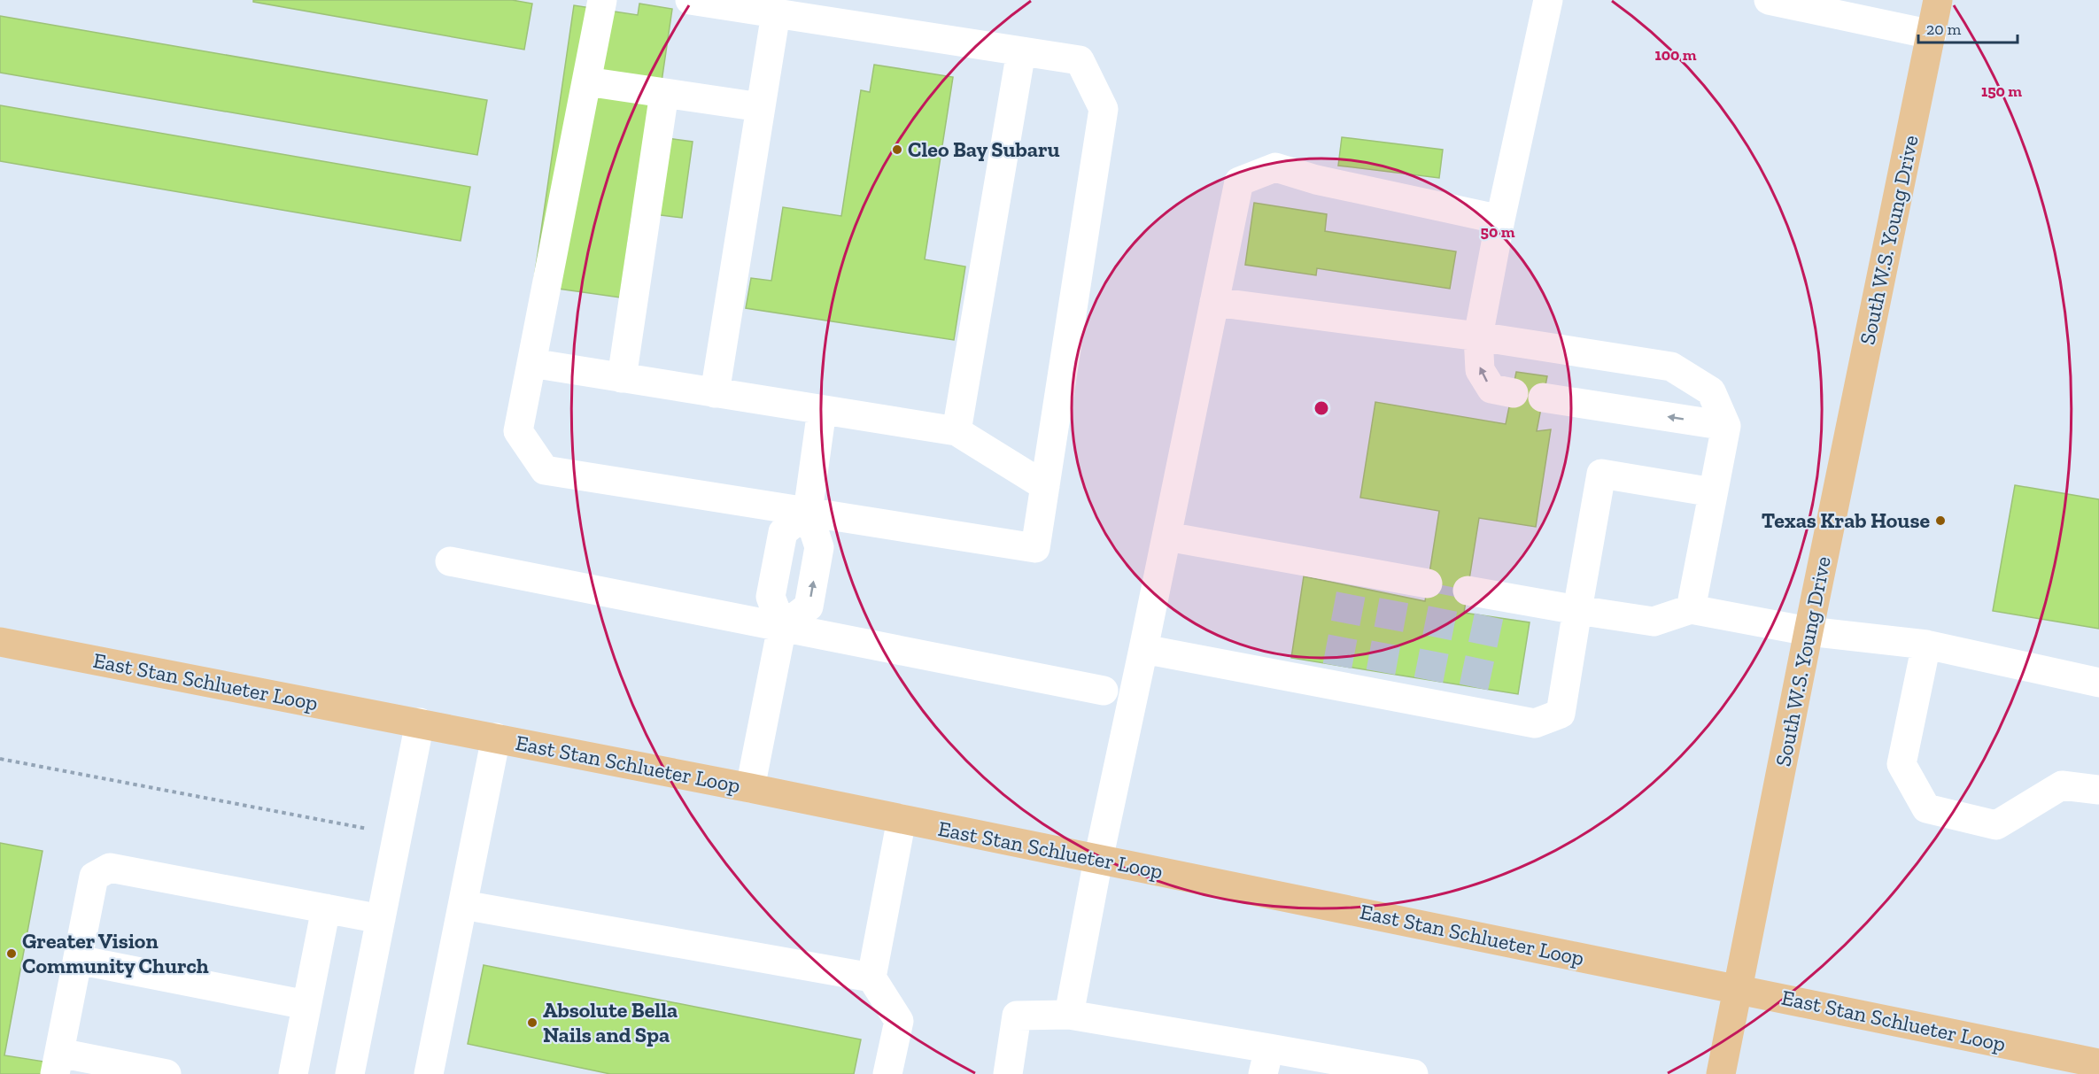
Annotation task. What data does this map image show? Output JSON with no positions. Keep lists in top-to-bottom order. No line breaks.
{"streets":{"main road":["South W.S. Young Drive","East Stan Schlueter Loop"]},"crossings":[["South W.S. Young Drive","East Stan Schlueter Loop"]],"places":["Cleo Bay Subaru","Texas Krab House","Greater Vision Community Church","Absolute Bella Nails and Spa"],"scale_bar":"20 m","rings":["100 m","150 m","50 m"]}
